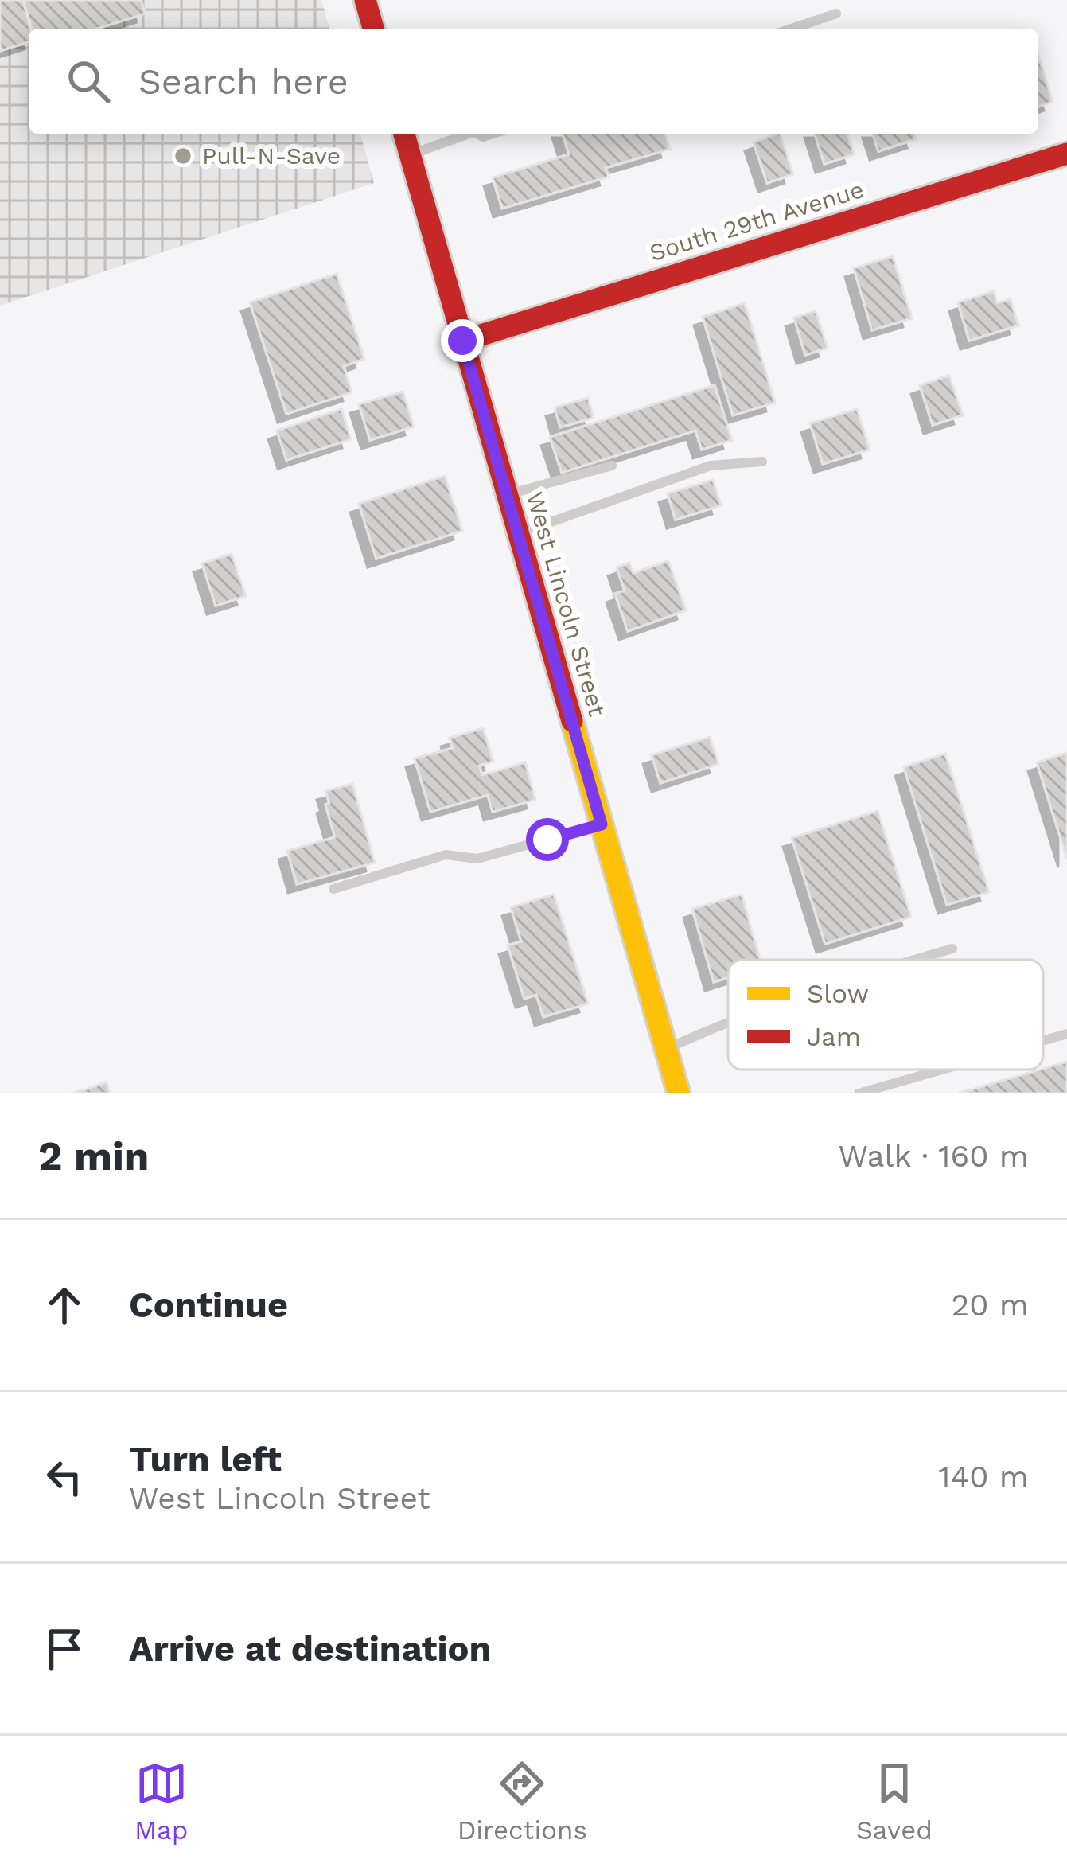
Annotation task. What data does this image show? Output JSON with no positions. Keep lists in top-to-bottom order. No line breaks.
{"streets":{"street":["South 29th Avenue","West Lincoln Street"]},"crossings":[["South 29th Avenue","West Lincoln Street"]],"places":["Pull-N-Save"],"legend":["Slow","Jam"],"page":{"search":"Search here","heading":["2 min","Walk · 160 m"],"list":[["Continue","20 m"],["Turn left","West Lincoln Street","140 m"],"Arrive at destination"],"nav":["Map","Directions","Saved"]}}
